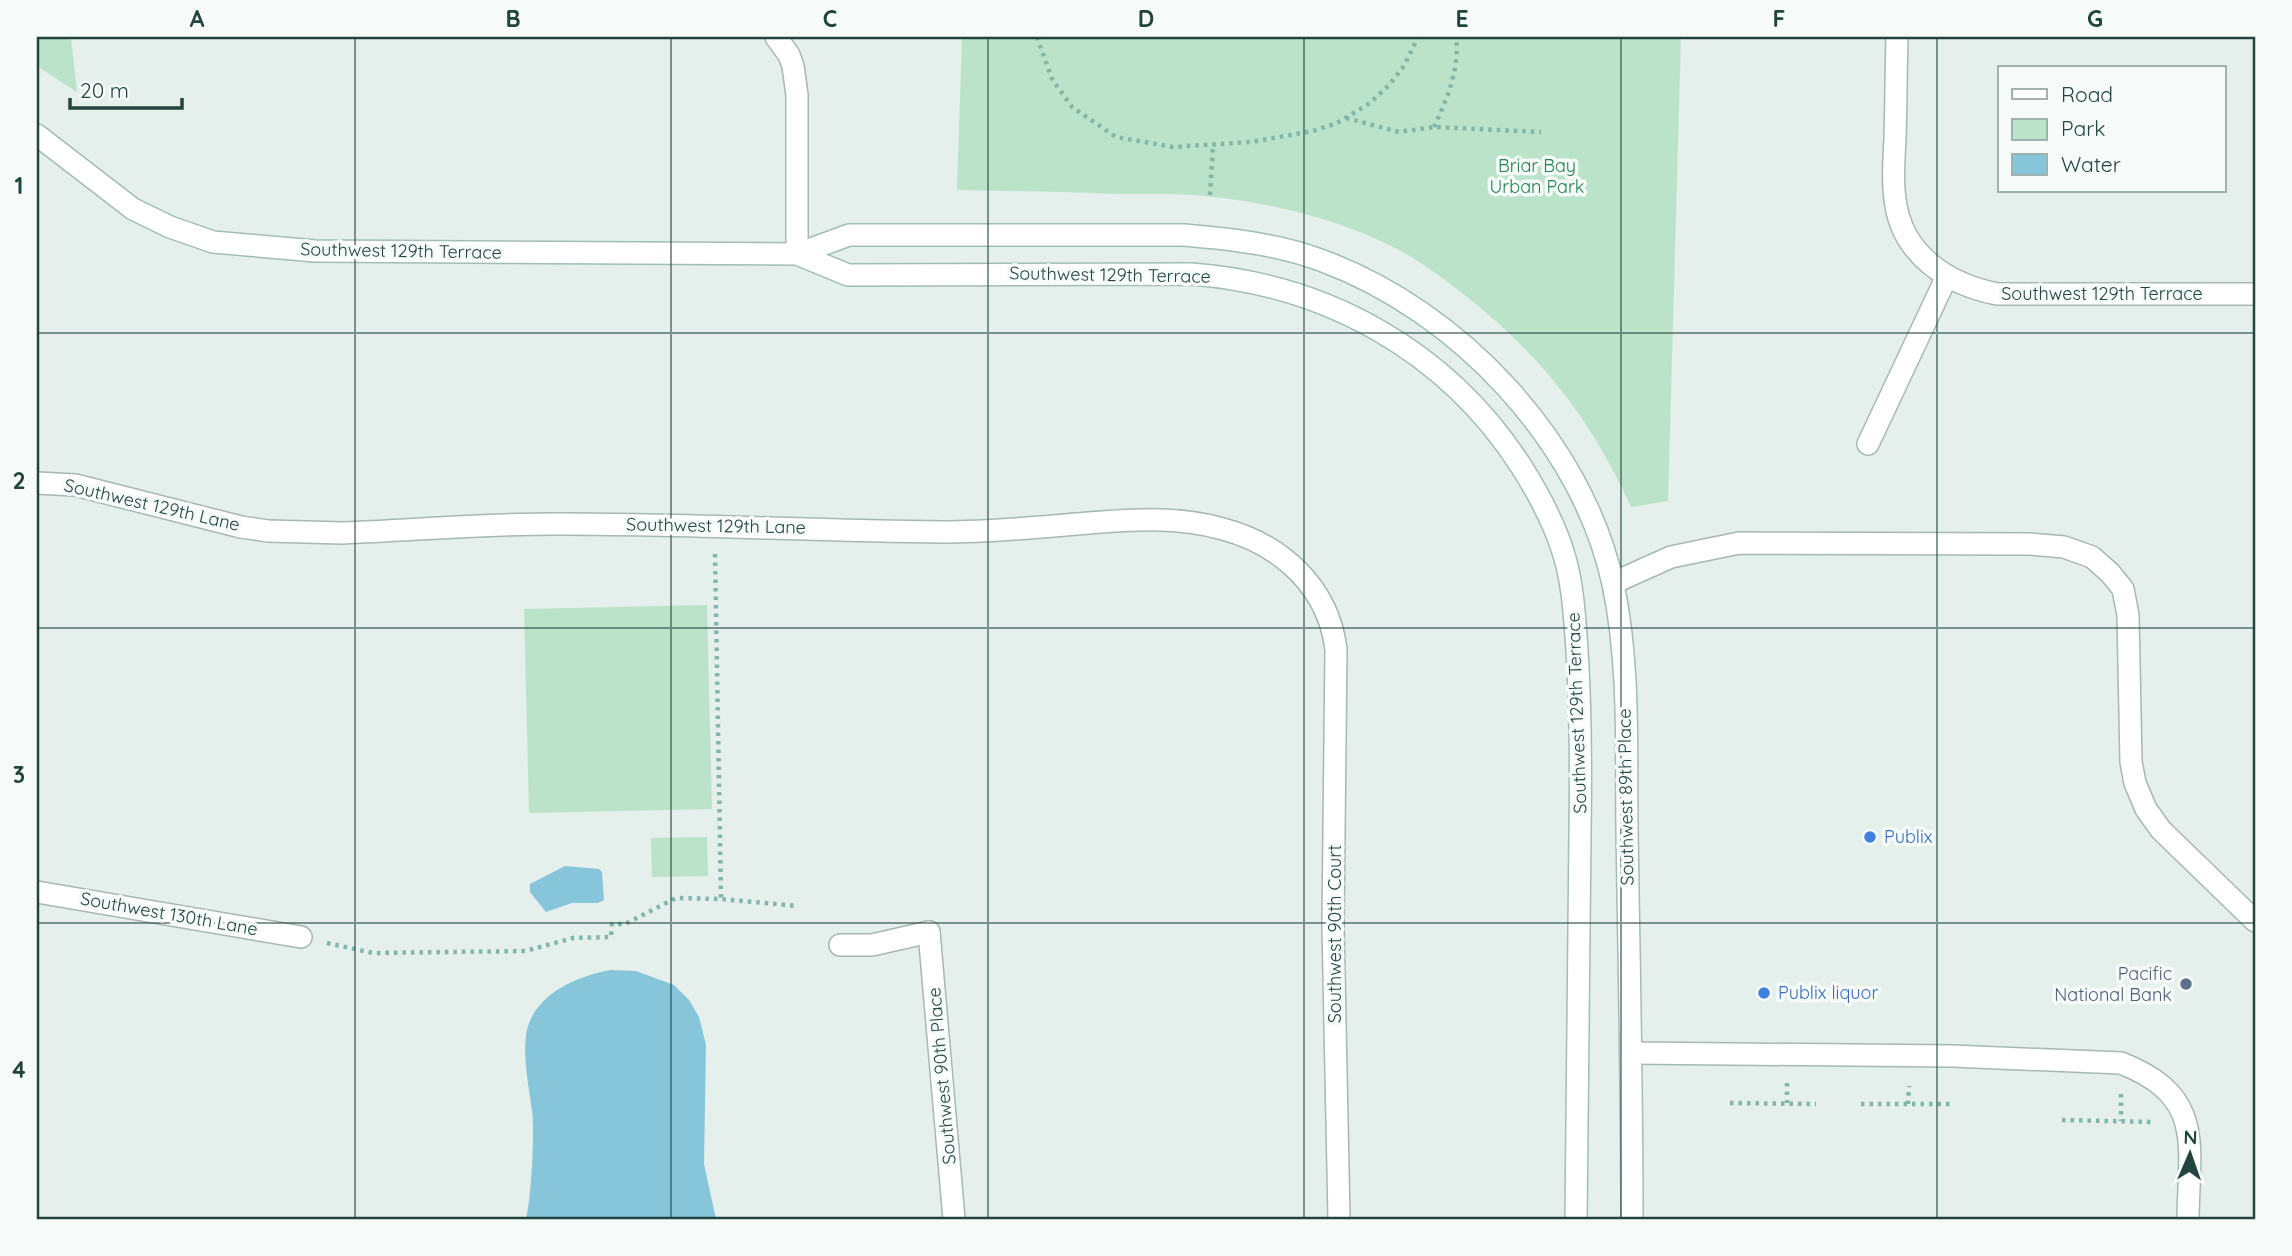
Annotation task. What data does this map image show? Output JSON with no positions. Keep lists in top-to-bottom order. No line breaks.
{"streets":{"street":["Southwest 129th Terrace","Southwest 129th Lane","Southwest 89th Place","Southwest 130th Lane","Southwest 90th Court","Southwest 90th Place"]},"crossings":[["Southwest 129th Terrace","Southwest 89th Place"],["Southwest 129th Lane","Southwest 90th Court"]],"parks":["Briar Bay Urban Park"],"places":["Publix","Pacific National Bank","Publix liquor"],"legend":["Road","Park","Water"],"scale_bar":"20 m","north":"top","grid":{"columns":["A","B","C","D","E","F","G"],"rows":["1","2","3","4"]}}
